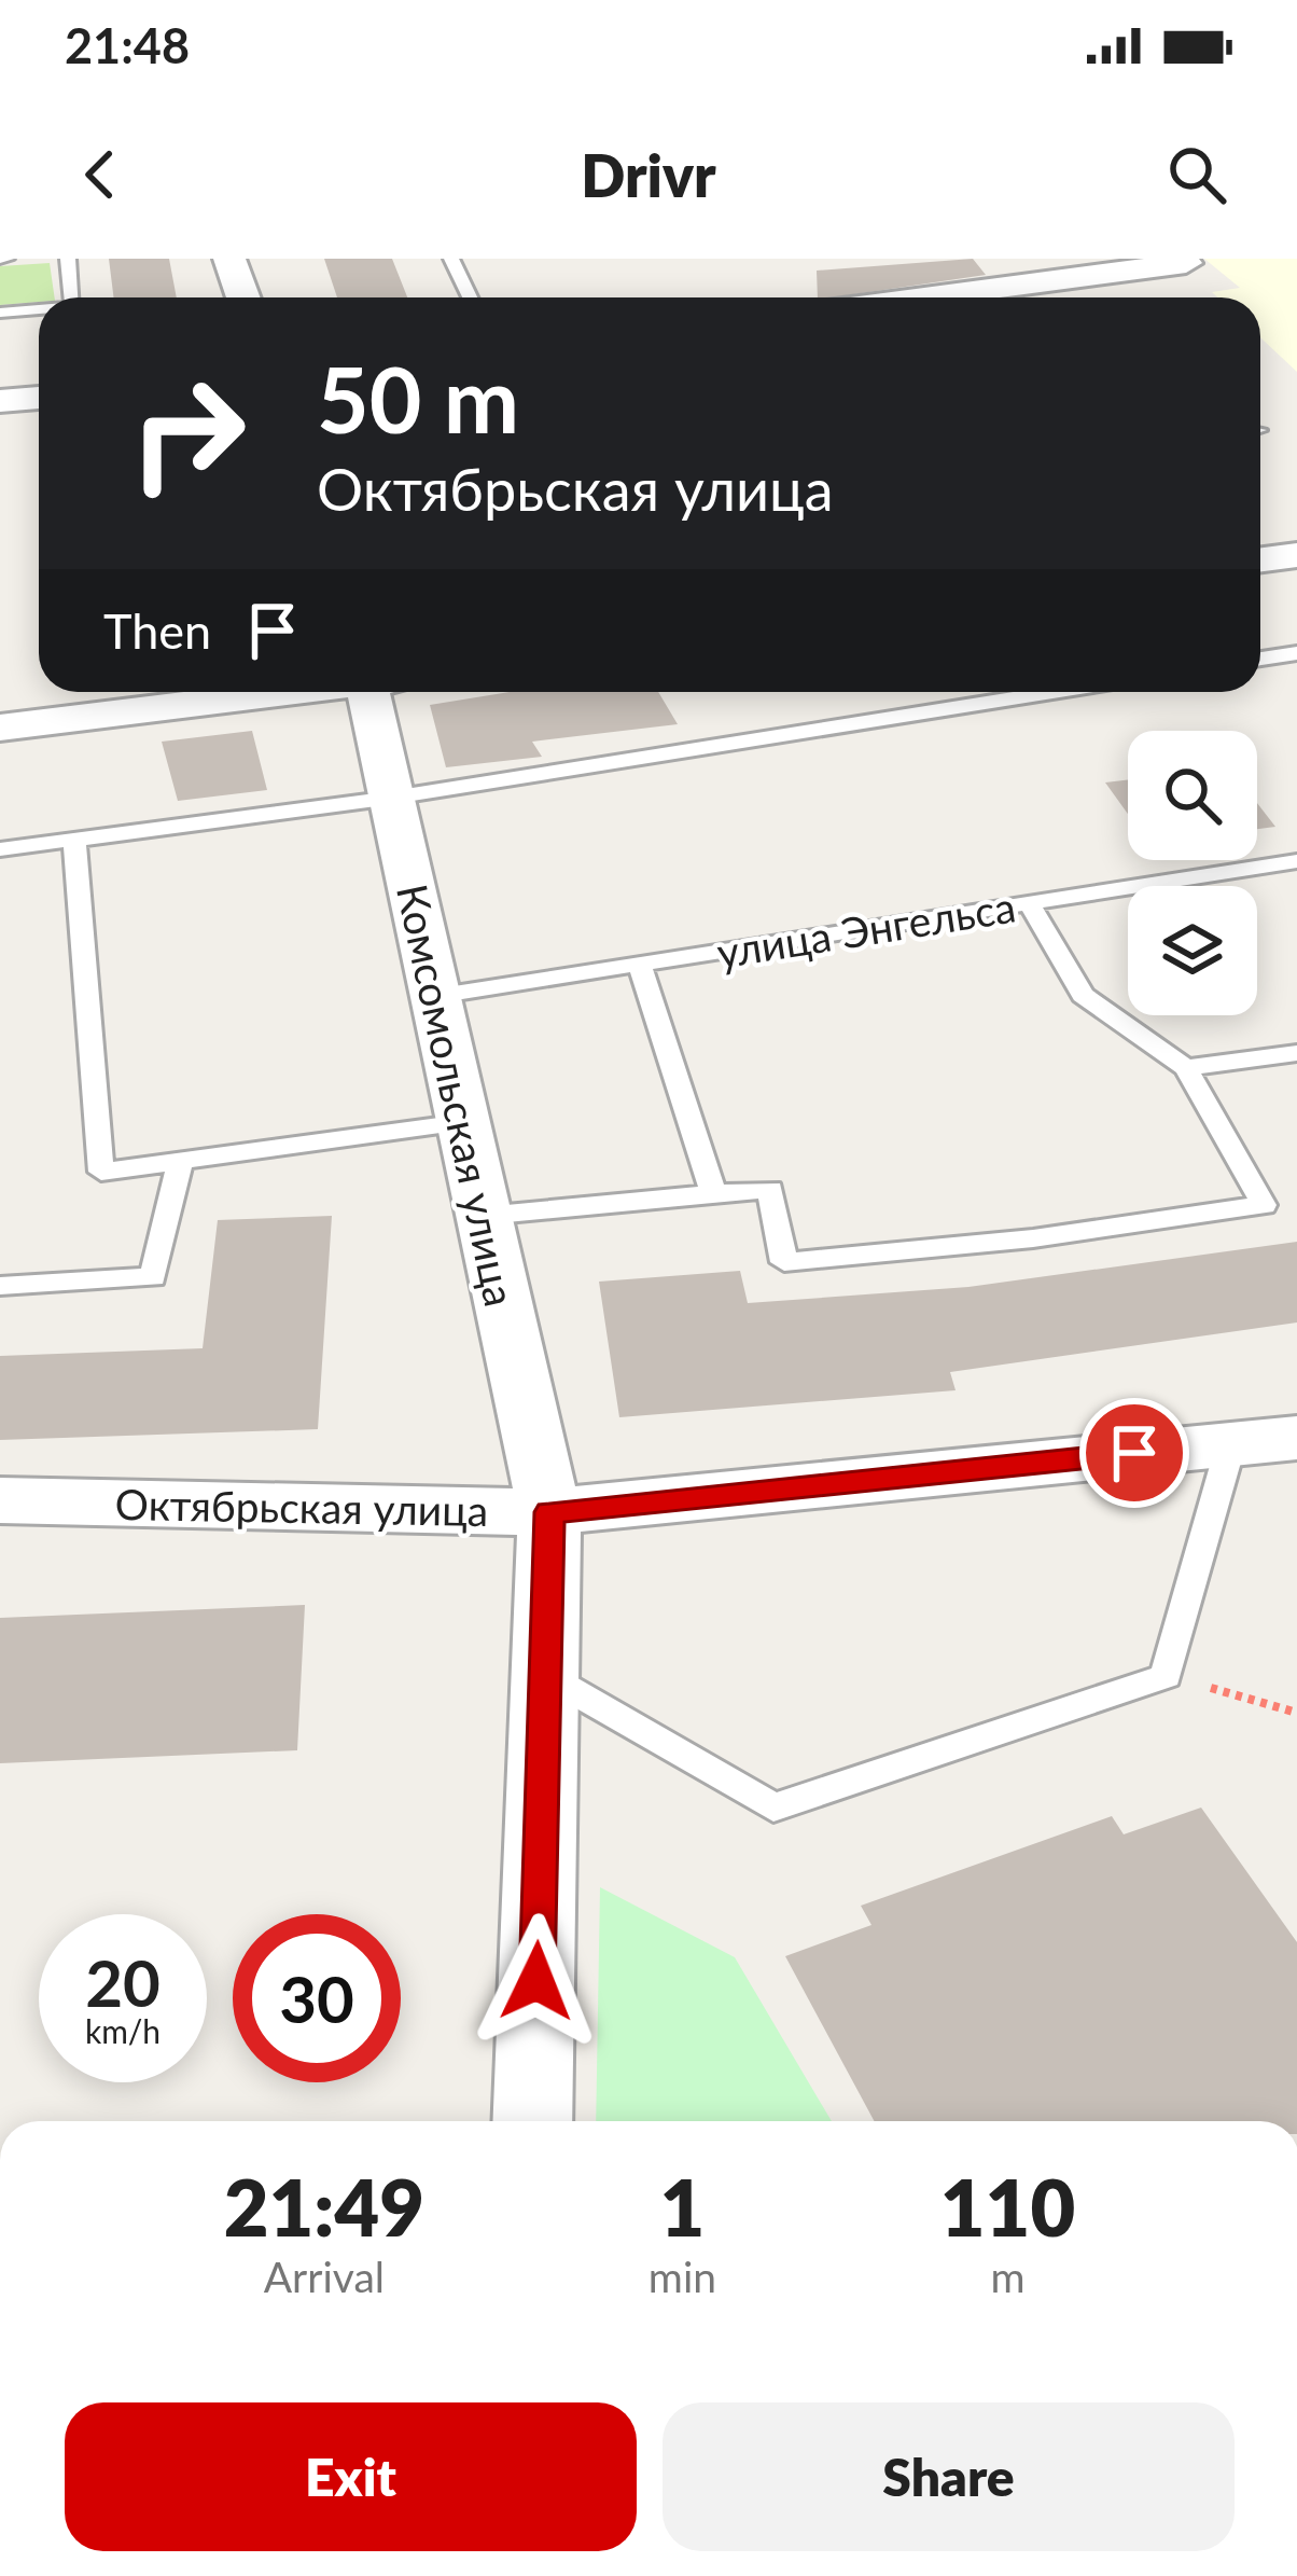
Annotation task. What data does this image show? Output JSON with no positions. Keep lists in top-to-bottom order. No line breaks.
{"streets":{"street":["Комсомольская улица","Октябрьская улица"],"lane":["улица Энгельса"]},"crossings":[["улица Энгельса","Комсомольская улица"],["Комсомольская улица","Октябрьская улица"]],"page":{"status":"21:48","header":"Drivr","turn":["50 m","Октябрьская улица"],"then":"Then","speed":"20 km/h","limit":"30","eta":["21:49","Arrival","1","min","110","m"],"buttons":["Exit","Share"]}}
